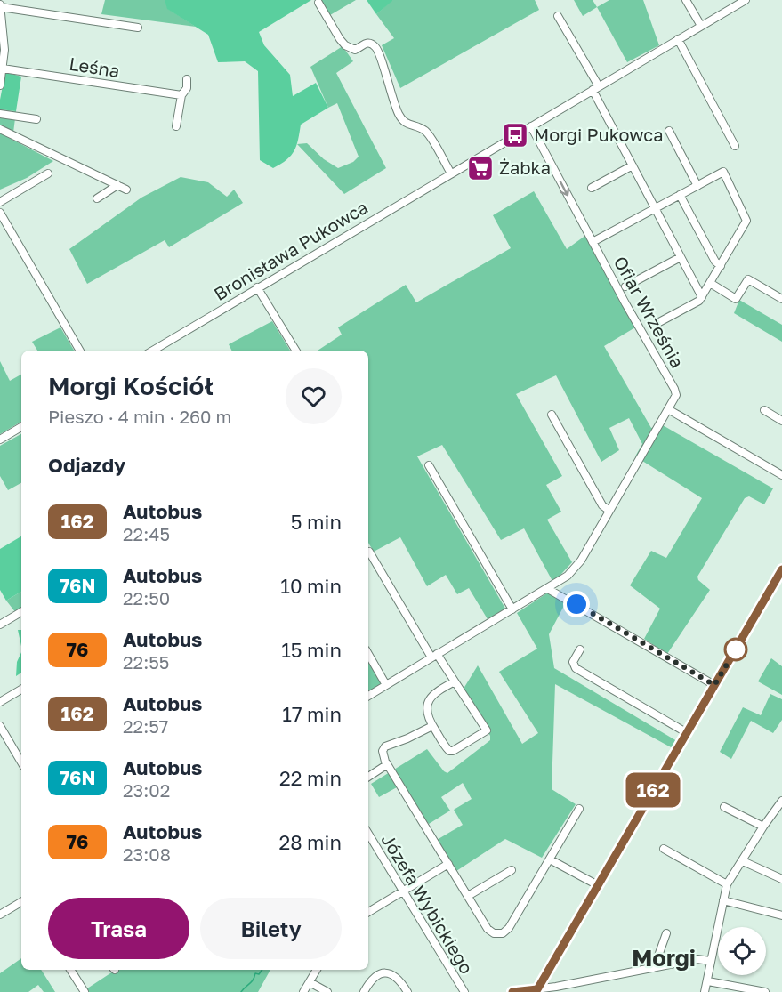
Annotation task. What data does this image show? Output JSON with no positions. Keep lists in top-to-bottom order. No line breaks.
{"streets":{"street":["Leśna","Bronisława Pukowca","Ofiar Września","Józefa Wybickiego"]},"crossings":[["Bronisława Pukowca","Ofiar Września"]],"districts":["Morgi"],"places":{"bus stop":["Morgi Pukowca"],"supermarket":["Żabka"]},"lines":["bus line 162"],"page":{"on_map":"162","heading":[["Morgi Kościół","Pieszo · 4 min · 260 m"],"Odjazdy"],"list":[{"mark":"162","name":"Autobus","note":"22:45","value":"5 min"},{"mark":"76N","name":"Autobus","note":"22:50","value":"10 min"},{"mark":"76","name":"Autobus","note":"22:55","value":"15 min"},{"mark":"162","name":"Autobus","note":"22:57","value":"17 min"},{"mark":"76N","name":"Autobus","note":"23:02","value":"22 min"},{"mark":"76","name":"Autobus","note":"23:08","value":"28 min"}],"buttons":["Trasa","Bilety"]}}
